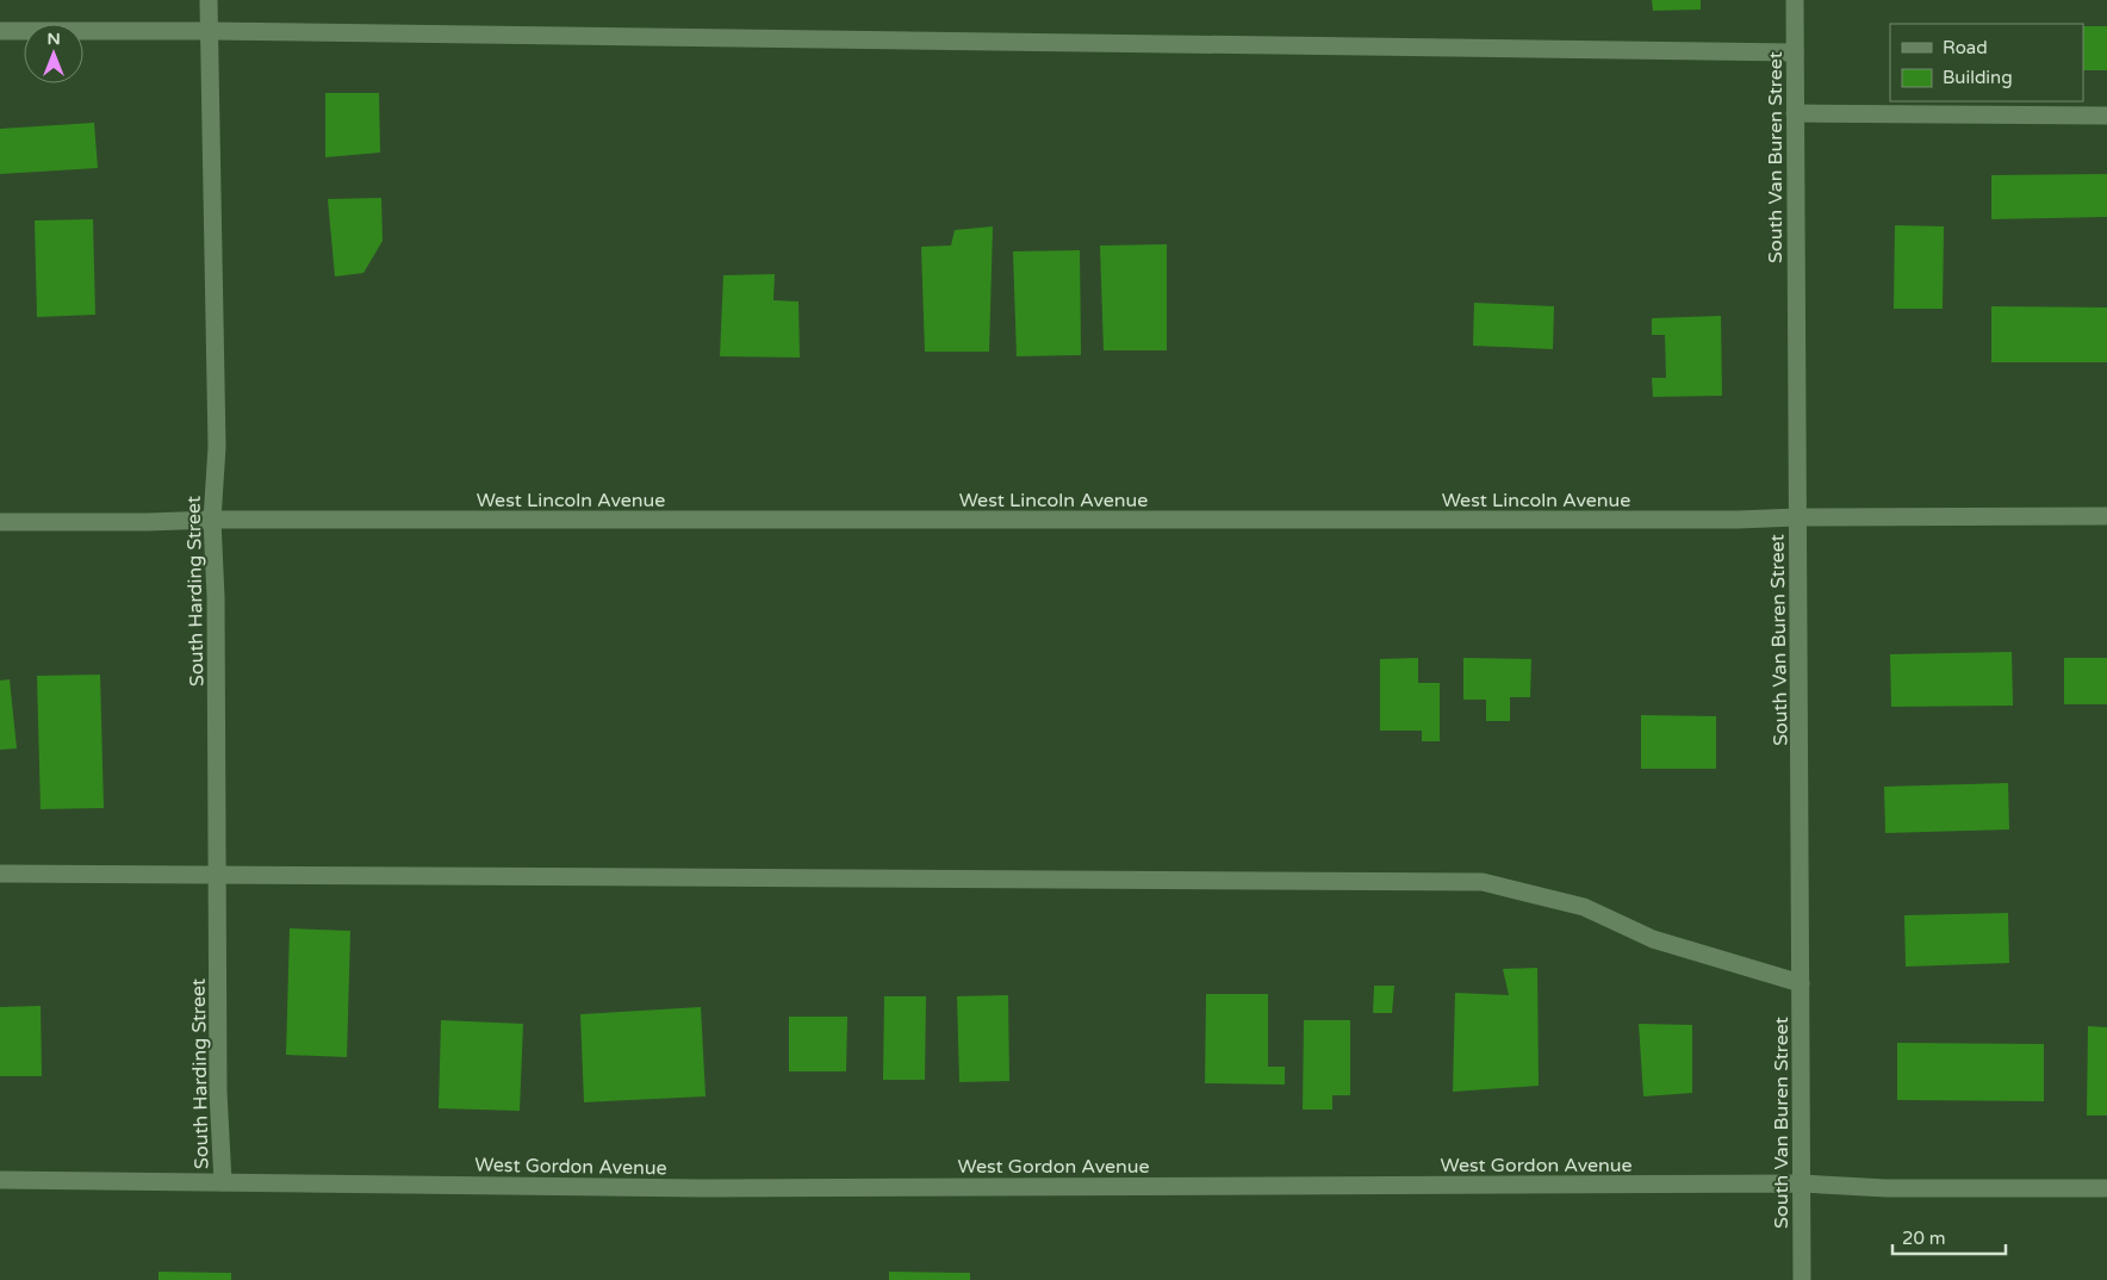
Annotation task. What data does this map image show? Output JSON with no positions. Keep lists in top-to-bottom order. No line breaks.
{"streets":{"street":["South Van Buren Street","West Lincoln Avenue","South Harding Street","West Gordon Avenue"]},"crossings":[["South Van Buren Street","West Lincoln Avenue"],["South Van Buren Street","West Gordon Avenue"],["West Lincoln Avenue","South Harding Street"],["South Harding Street","West Gordon Avenue"]],"legend":["Road","Building"],"scale_bar":"20 m","north":"top"}
